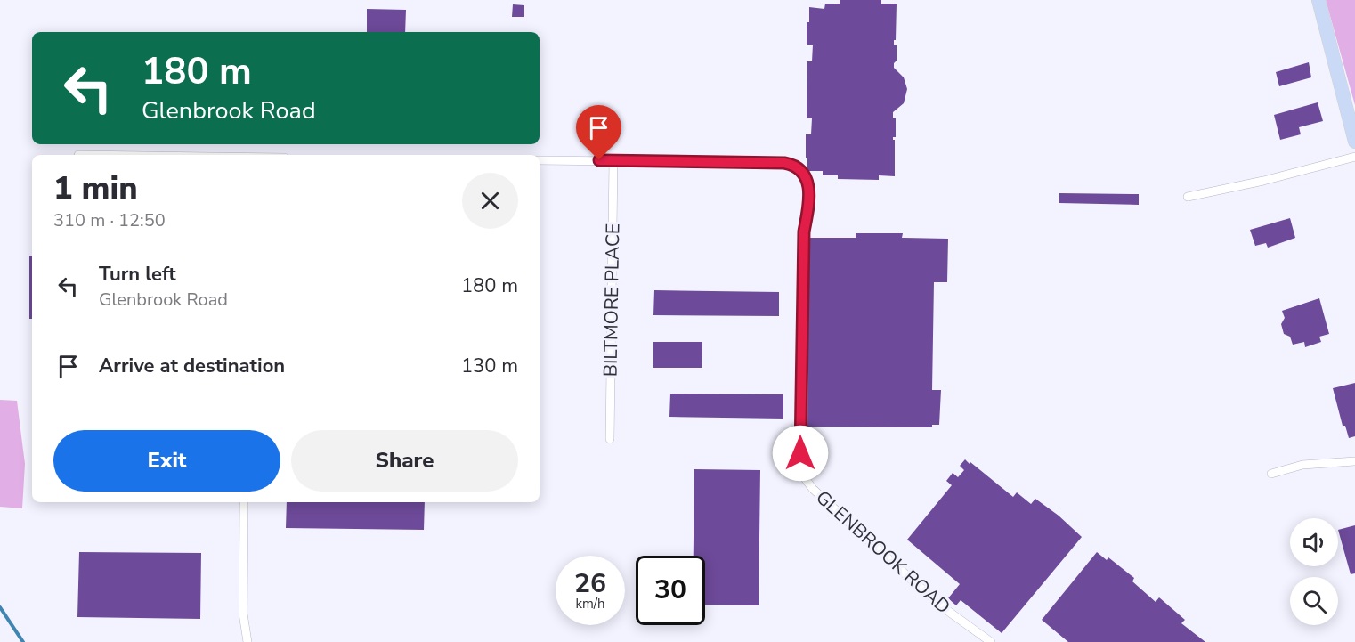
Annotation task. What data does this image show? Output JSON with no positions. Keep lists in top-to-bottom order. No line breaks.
{"streets":{"street":["BILTMORE PLACE","GLENBROOK ROAD"]},"crossings":[["BILTMORE PLACE","GLENBROOK ROAD"]],"page":{"turn":["180 m","Glenbrook Road"],"heading":["1 min","310 m · 12:50"],"list":[{"name":"Turn left","note":"Glenbrook Road","value":"180 m"},{"name":"Arrive at destination","value":"130 m"}],"buttons":["Exit","Share"],"speed":"26 km/h","limit":"30"}}
